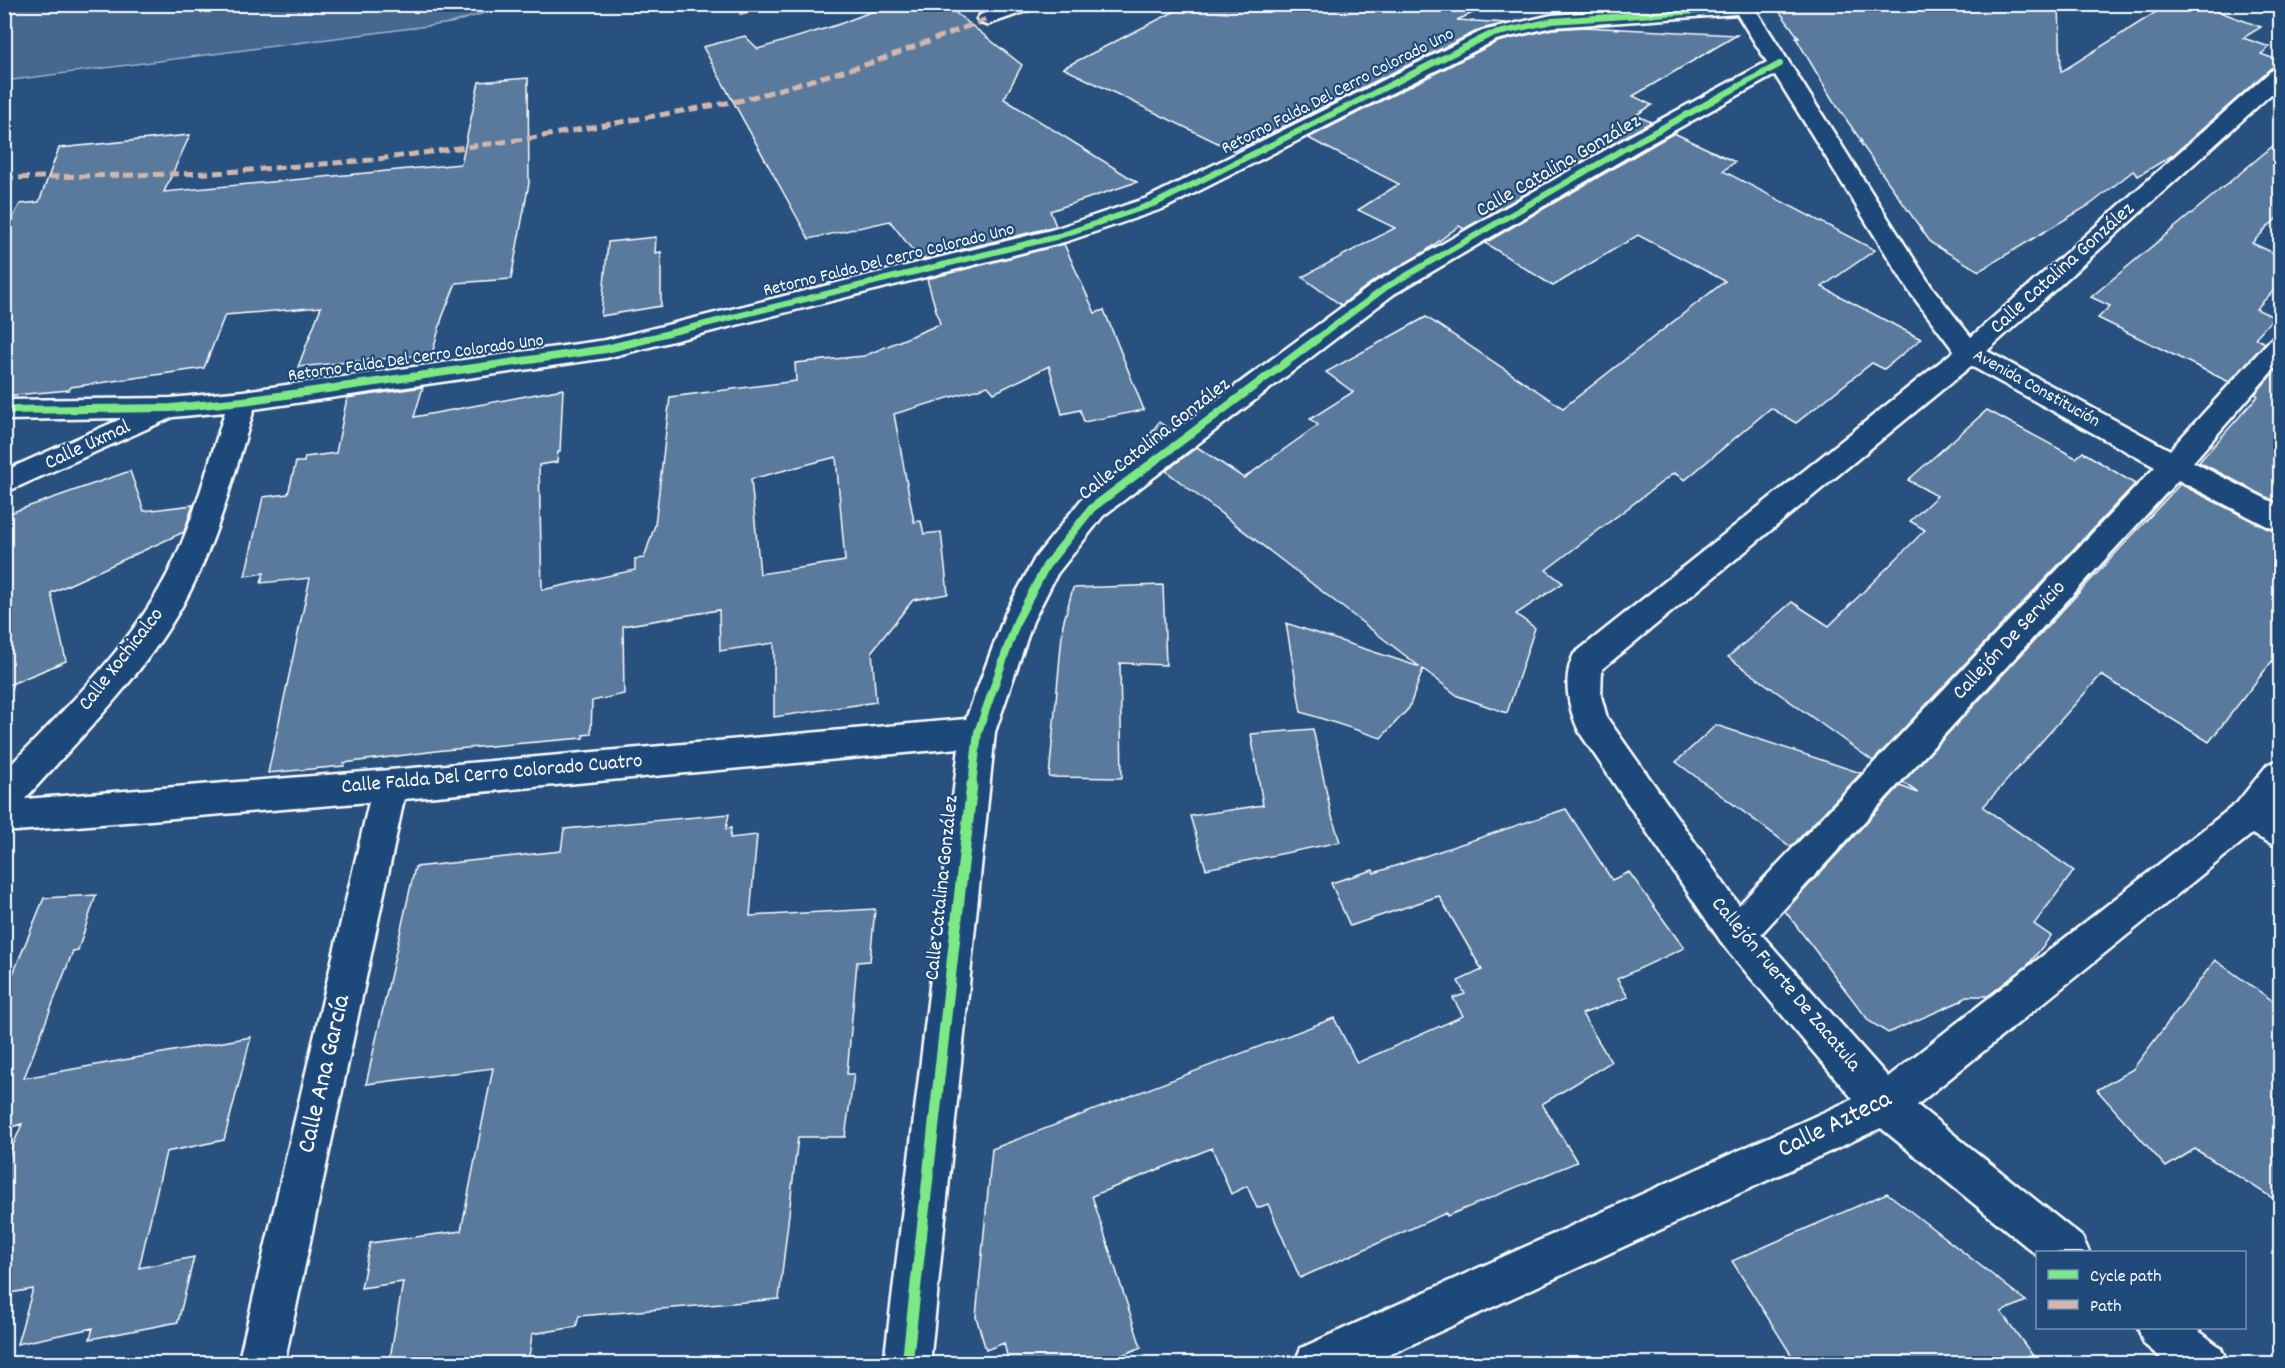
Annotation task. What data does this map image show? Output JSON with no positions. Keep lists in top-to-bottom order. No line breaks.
{"streets":{"street":["Retorno Falda Del Cerro Colorado Uno","Calle Catalina González","Avenida Constitución","Calle Uxmal","Callejón De Servicio","Calle Xochicalco","Calle Falda Del Cerro Colorado Cuatro","Callejón Fuerte De Zacatula","Calle Ana García","Calle Azteca"]},"crossings":[["Retorno Falda Del Cerro Colorado Uno","Avenida Constitución"],["Retorno Falda Del Cerro Colorado Uno","Calle Uxmal"],["Retorno Falda Del Cerro Colorado Uno","Calle Xochicalco"],["Calle Catalina González","Avenida Constitución"],["Calle Catalina González","Calle Falda Del Cerro Colorado Cuatro"],["Calle Catalina González","Callejón Fuerte De Zacatula"],["Avenida Constitución","Callejón De Servicio"],["Callejón De Servicio","Callejón Fuerte De Zacatula"],["Calle Falda Del Cerro Colorado Cuatro","Calle Ana García"],["Callejón Fuerte De Zacatula","Calle Azteca"]],"legend":["Cycle path","Path"]}
